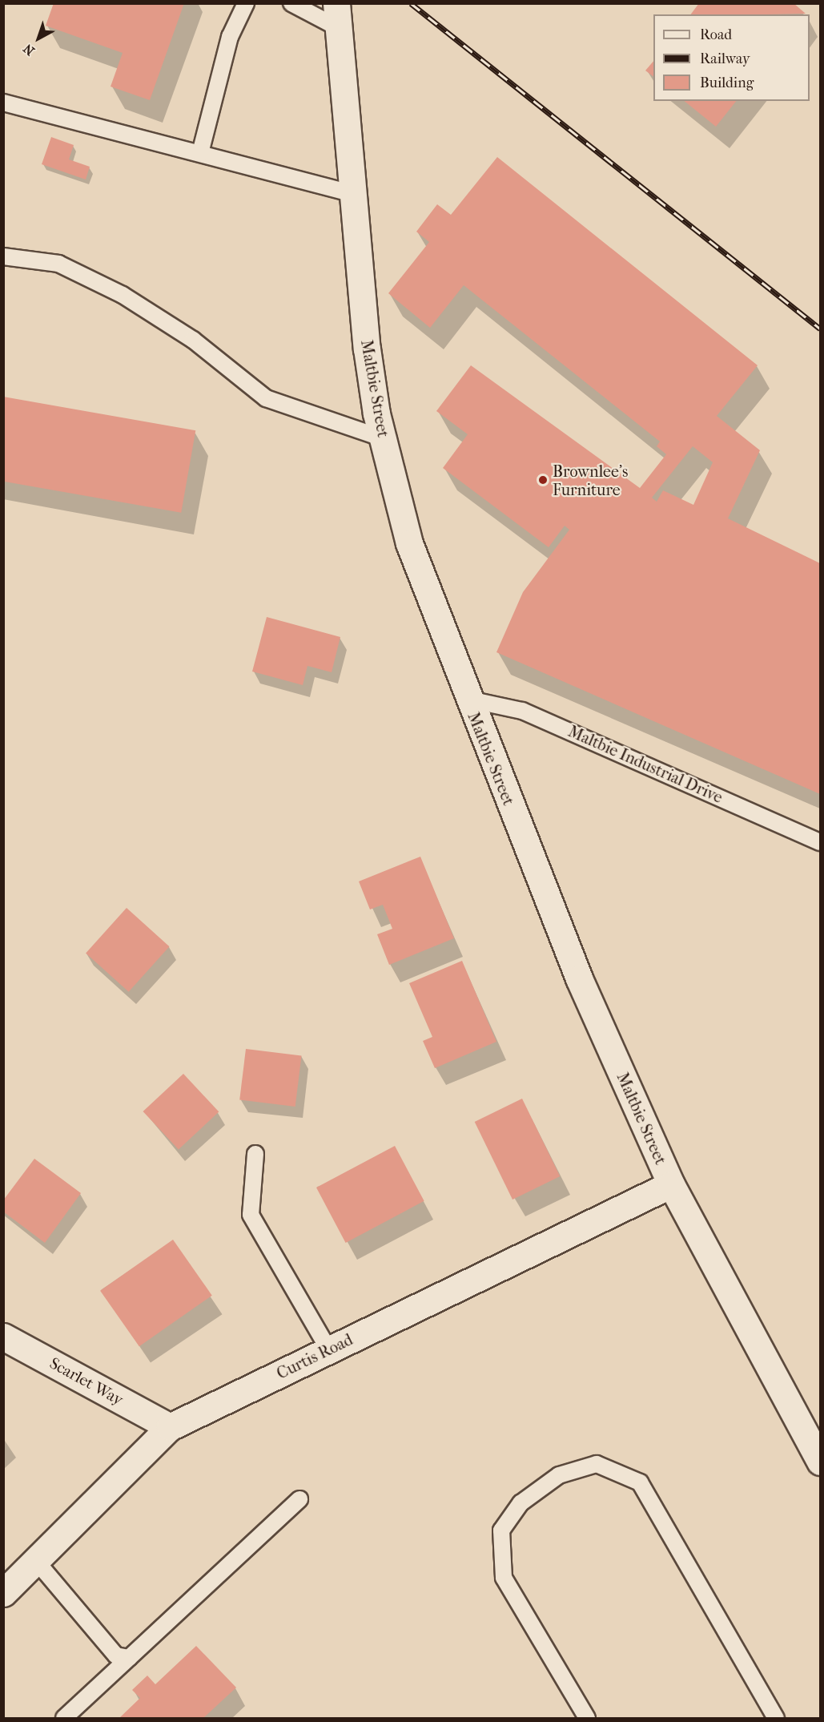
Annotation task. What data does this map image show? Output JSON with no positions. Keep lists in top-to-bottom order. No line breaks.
{"streets":{"street":["Maltbie Street","Curtis Road","Scarlet Way"],"lane":["Maltbie Industrial Drive"]},"crossings":[["Maltbie Street","Maltbie Industrial Drive"],["Maltbie Street","Curtis Road"],["Curtis Road","Scarlet Way"]],"places":["Brownlee's Furniture"],"legend":["Road","Railway","Building"],"north":"bottom left"}
